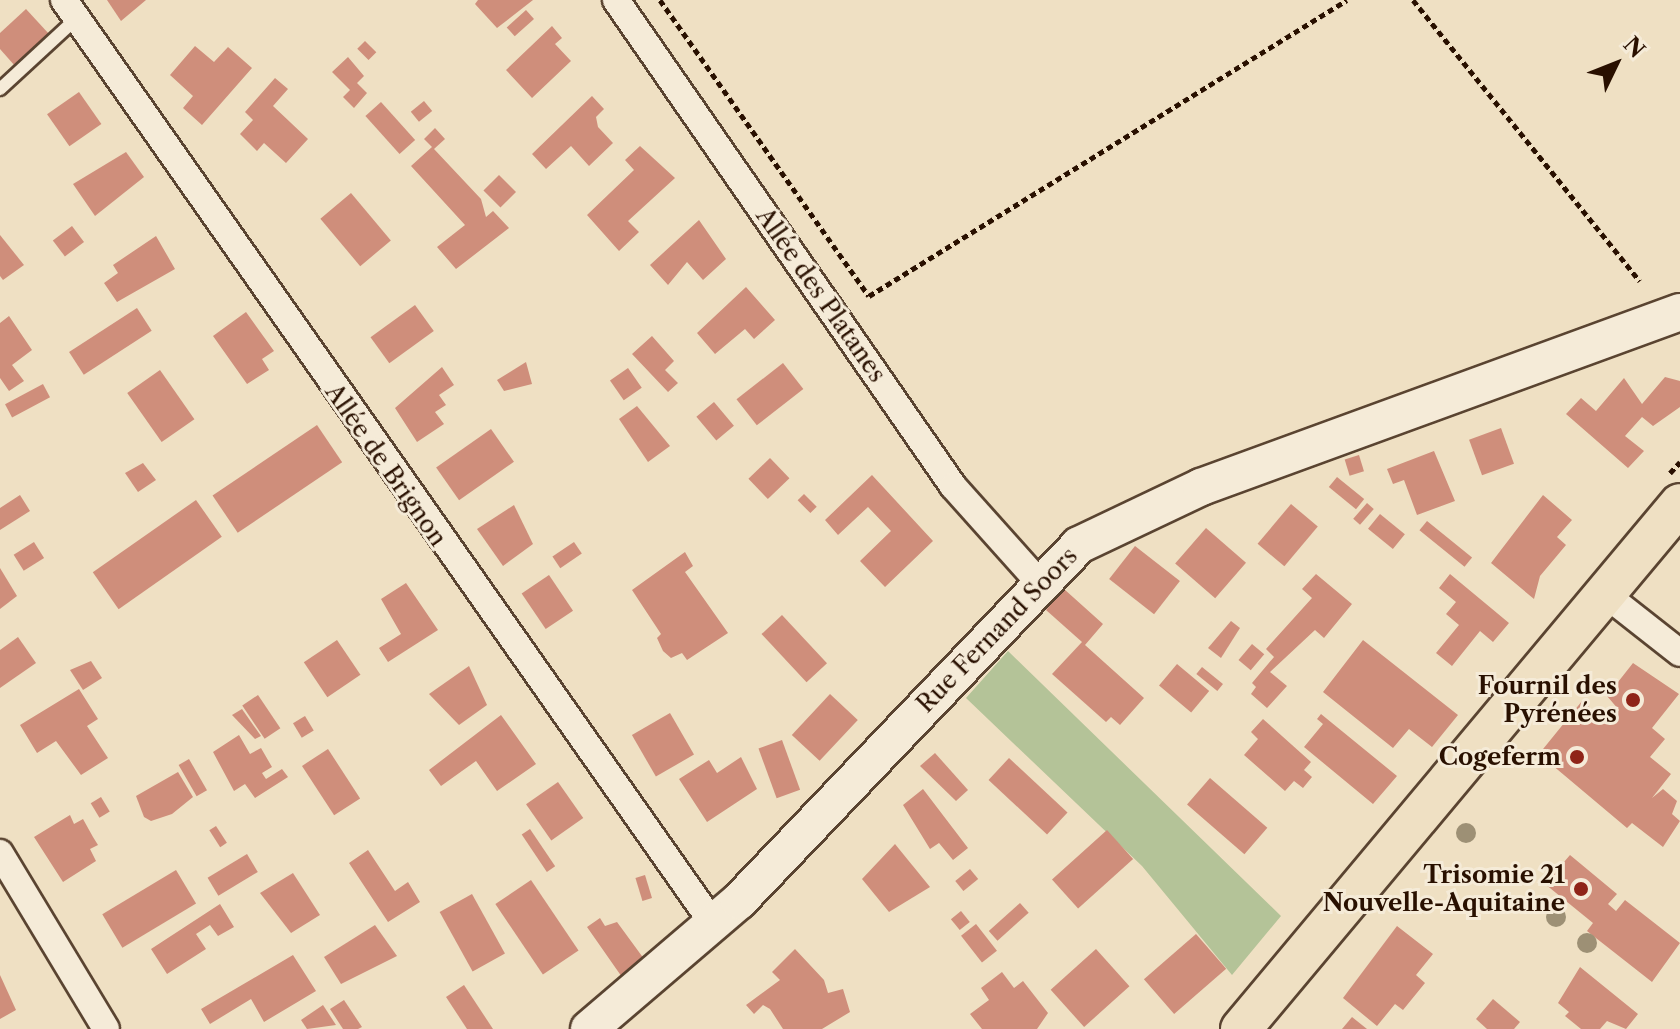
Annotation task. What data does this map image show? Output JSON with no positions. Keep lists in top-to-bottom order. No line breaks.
{"streets":{"street":["Allée des Platanes","Allée de Brignon","Rue Fernand Soors"]},"crossings":[["Allée des Platanes","Rue Fernand Soors"],["Allée de Brignon","Rue Fernand Soors"]],"places":["Fournil des Pyrénées","Cogeferm","Trisomie 21 Nouvelle-Aquitaine"],"north":"top right"}
